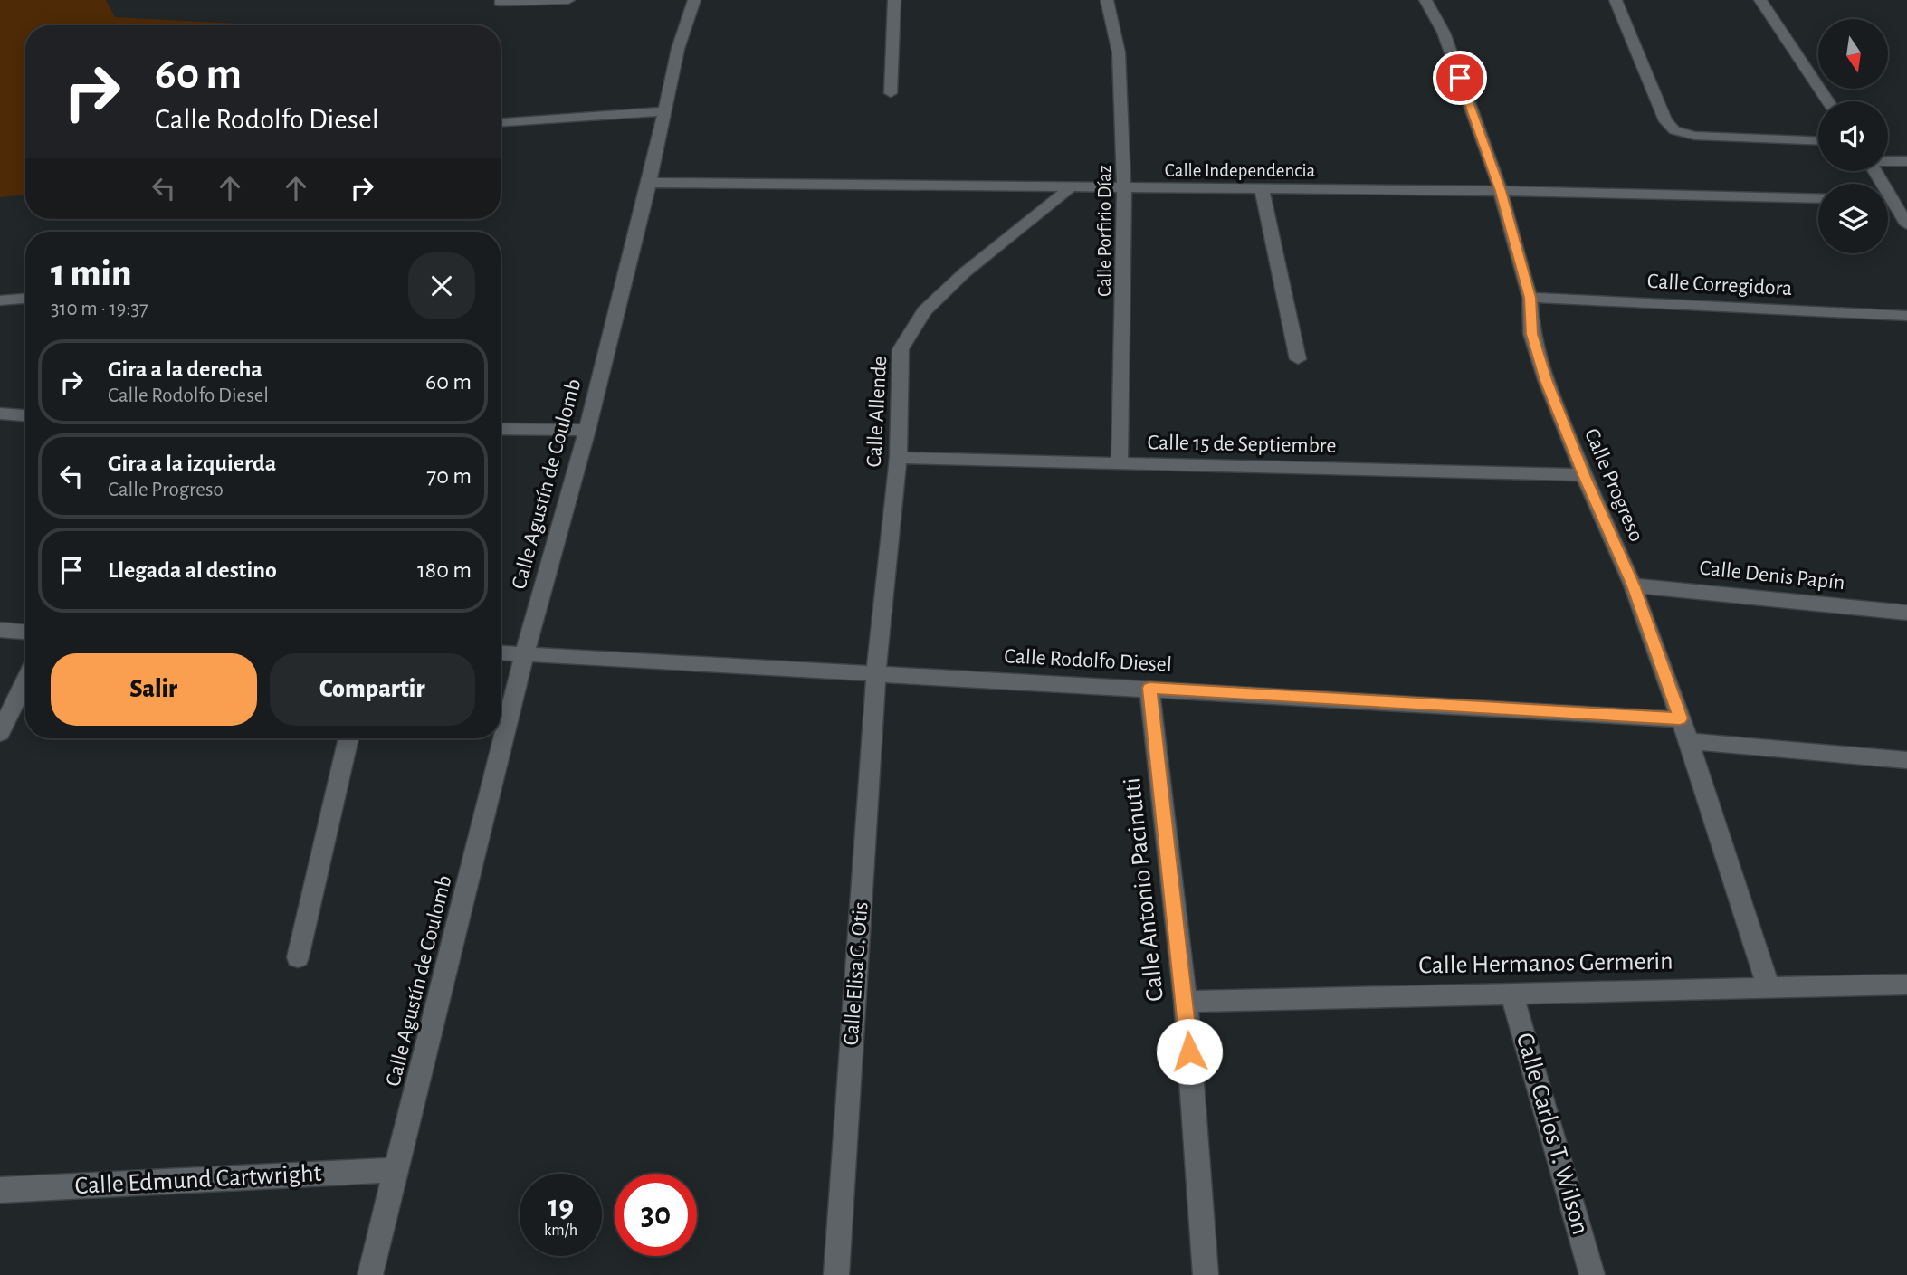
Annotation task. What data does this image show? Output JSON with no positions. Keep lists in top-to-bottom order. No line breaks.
{"streets":{"street":["Calle Independencia","Calle Porfirio Díaz","Calle Corregidora","Calle Allende","Calle 15 de Septiembre","Calle Agustín de Coulomb","Calle Progreso","Calle Denis Papín","Calle Rodolfo Diesel","Calle Antonio Pacinutti","Calle Hermanos Germerin","Calle Elisa G. Otis","Calle Carlos T. Wilson","Calle Edmund Cartwright"]},"crossings":[["Calle Independencia","Calle Porfirio Díaz"],["Calle Independencia","Calle Allende"],["Calle Independencia","Calle Agustín de Coulomb"],["Calle Independencia","Calle Progreso"],["Calle Porfirio Díaz","Calle 15 de Septiembre"],["Calle Corregidora","Calle Progreso"],["Calle Allende","Calle 15 de Septiembre"],["Calle Allende","Calle Rodolfo Diesel"],["Calle Allende","Calle Elisa G. Otis"],["Calle 15 de Septiembre","Calle Progreso"],["Calle Agustín de Coulomb","Calle Rodolfo Diesel"],["Calle Agustín de Coulomb","Calle Edmund Cartwright"],["Calle Progreso","Calle Denis Papín"],["Calle Progreso","Calle Rodolfo Diesel"],["Calle Progreso","Calle Hermanos Germerin"],["Calle Rodolfo Diesel","Calle Antonio Pacinutti"],["Calle Rodolfo Diesel","Calle Elisa G. Otis"],["Calle Antonio Pacinutti","Calle Hermanos Germerin"],["Calle Hermanos Germerin","Calle Carlos T. Wilson"]],"north":"bottom","page":{"turn":["60 m","Calle Rodolfo Diesel"],"heading":["1 min","310 m · 19:37"],"list":[{"name":"Gira a la derecha","note":"Calle Rodolfo Diesel","value":"60 m"},{"name":"Gira a la izquierda","note":"Calle Progreso","value":"70 m"},{"name":"Llegada al destino","value":"180 m"}],"buttons":["Salir","Compartir"],"speed":"19 km/h","limit":"30"}}
